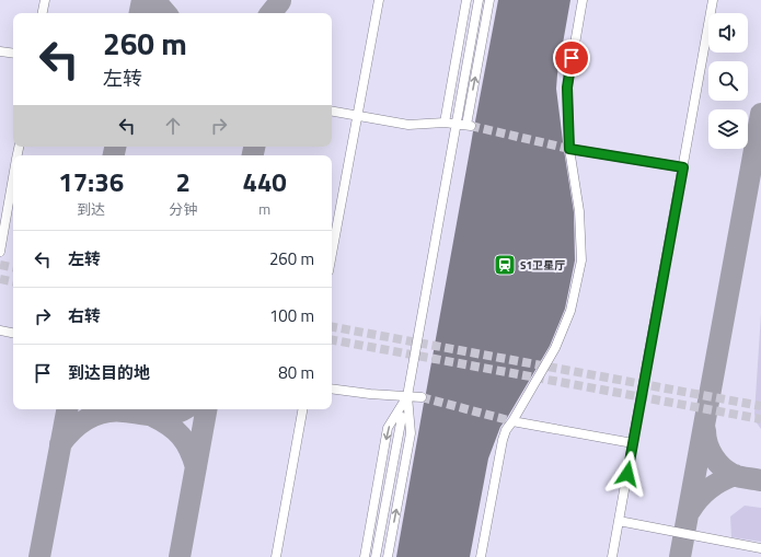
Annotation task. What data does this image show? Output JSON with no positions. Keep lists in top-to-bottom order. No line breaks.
{"places":{"station":["S1卫星厅"]},"page":{"turn":["260 m","左转"],"eta":["17:36","到达","2","分钟","440","m"],"list":[{"name":"左转","value":"260 m"},{"name":"右转","value":"100 m"},{"name":"到达目的地","value":"80 m"}]}}
